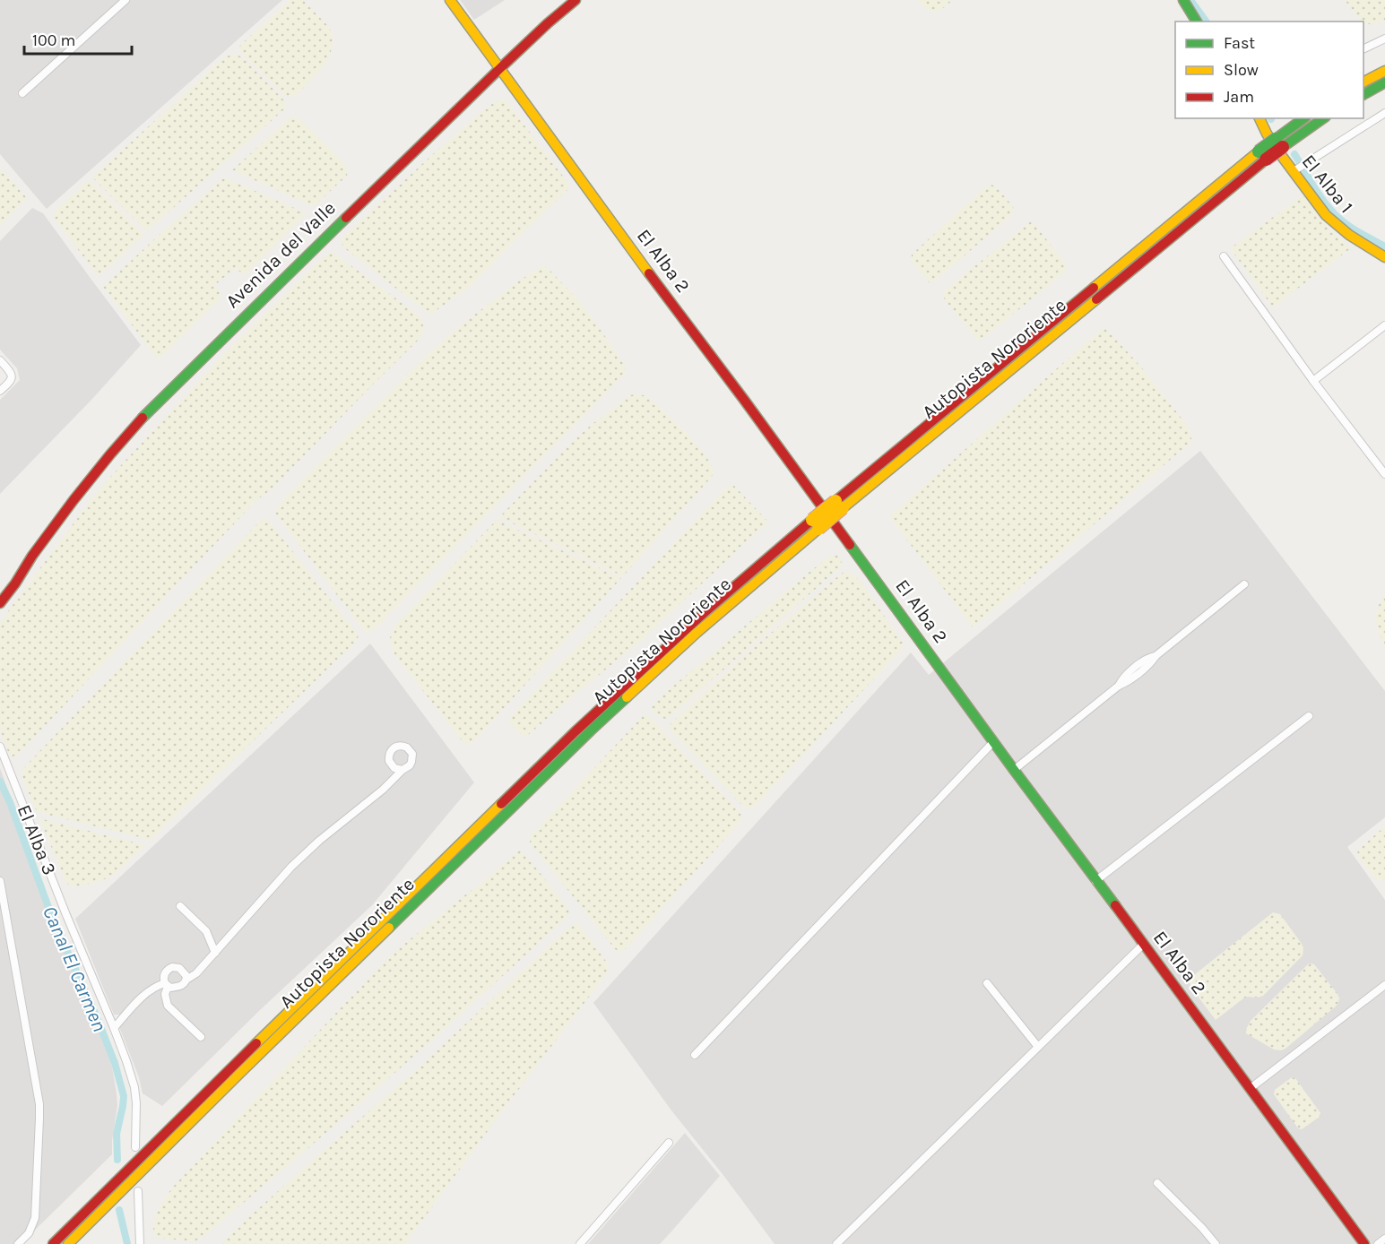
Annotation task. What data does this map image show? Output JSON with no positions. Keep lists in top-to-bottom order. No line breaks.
{"streets":{"main road":["El Alba 1","Avenida del Valle","El Alba 2","Autopista Nororiente"],"street":["El Alba 3"]},"crossings":[["Avenida del Valle","El Alba 2"]],"water":["Canal El Carmen"],"legend":["Fast","Slow","Jam"],"scale_bar":"100 m"}
